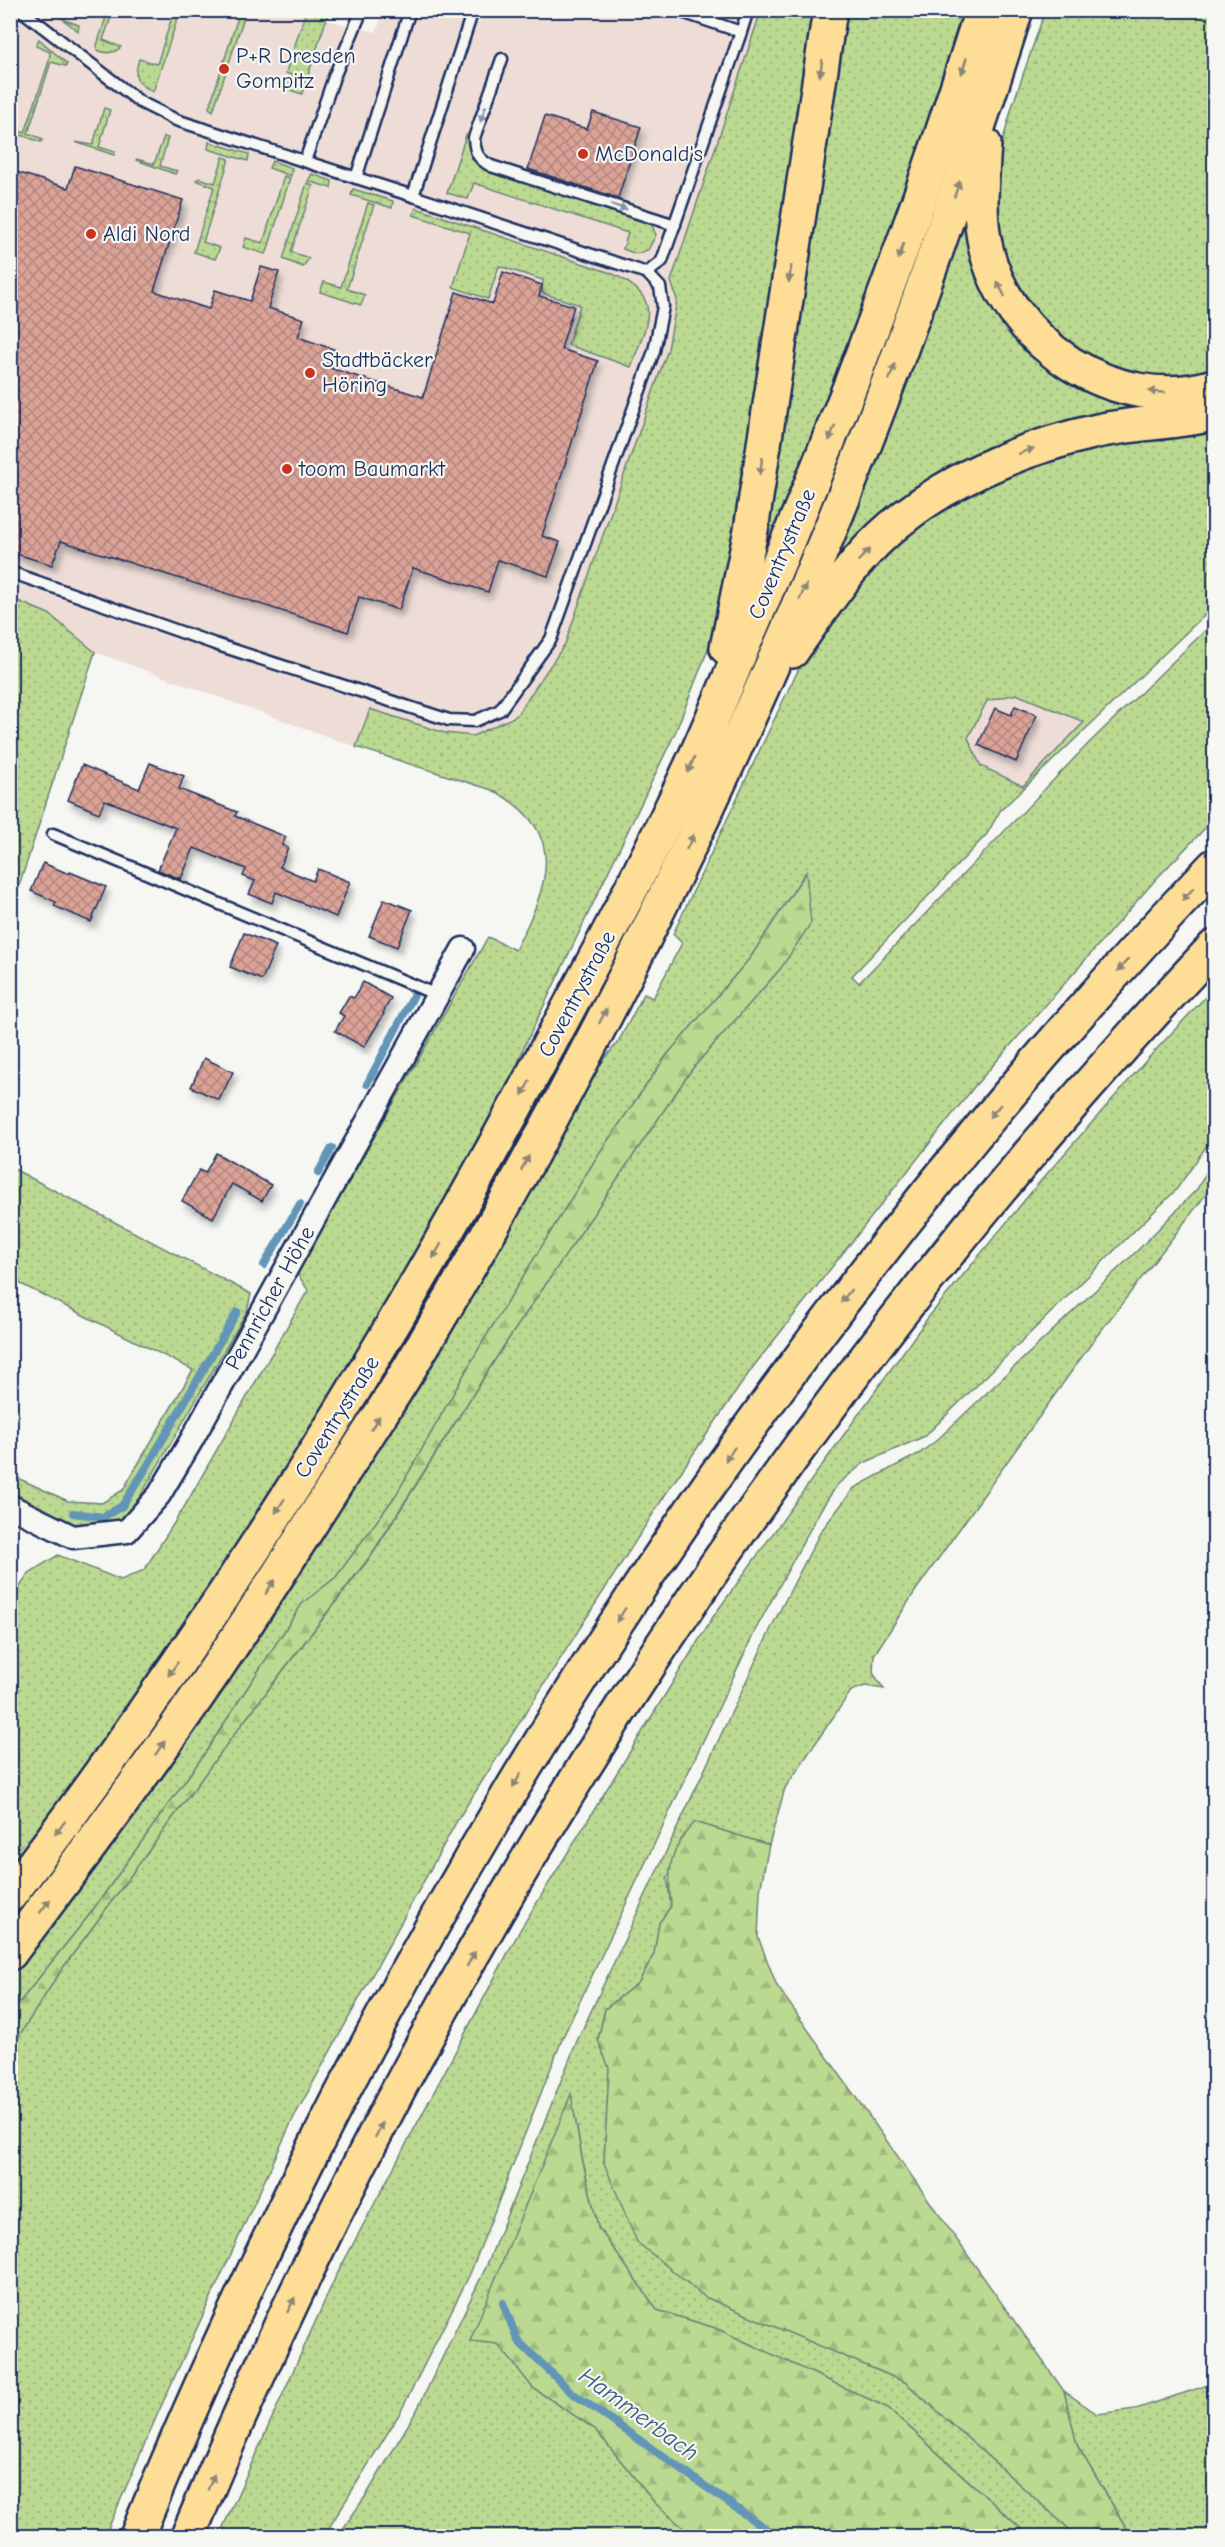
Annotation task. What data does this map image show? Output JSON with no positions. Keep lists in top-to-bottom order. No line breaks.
{"streets":{"highway":["Coventrystraße"],"street":["Pennricher Höhe"]},"water":["Hammerbach"],"places":["P+R Dresden Gompitz","McDonald's","Aldi Nord","Stadtbäcker Höring","toom Baumarkt"]}
